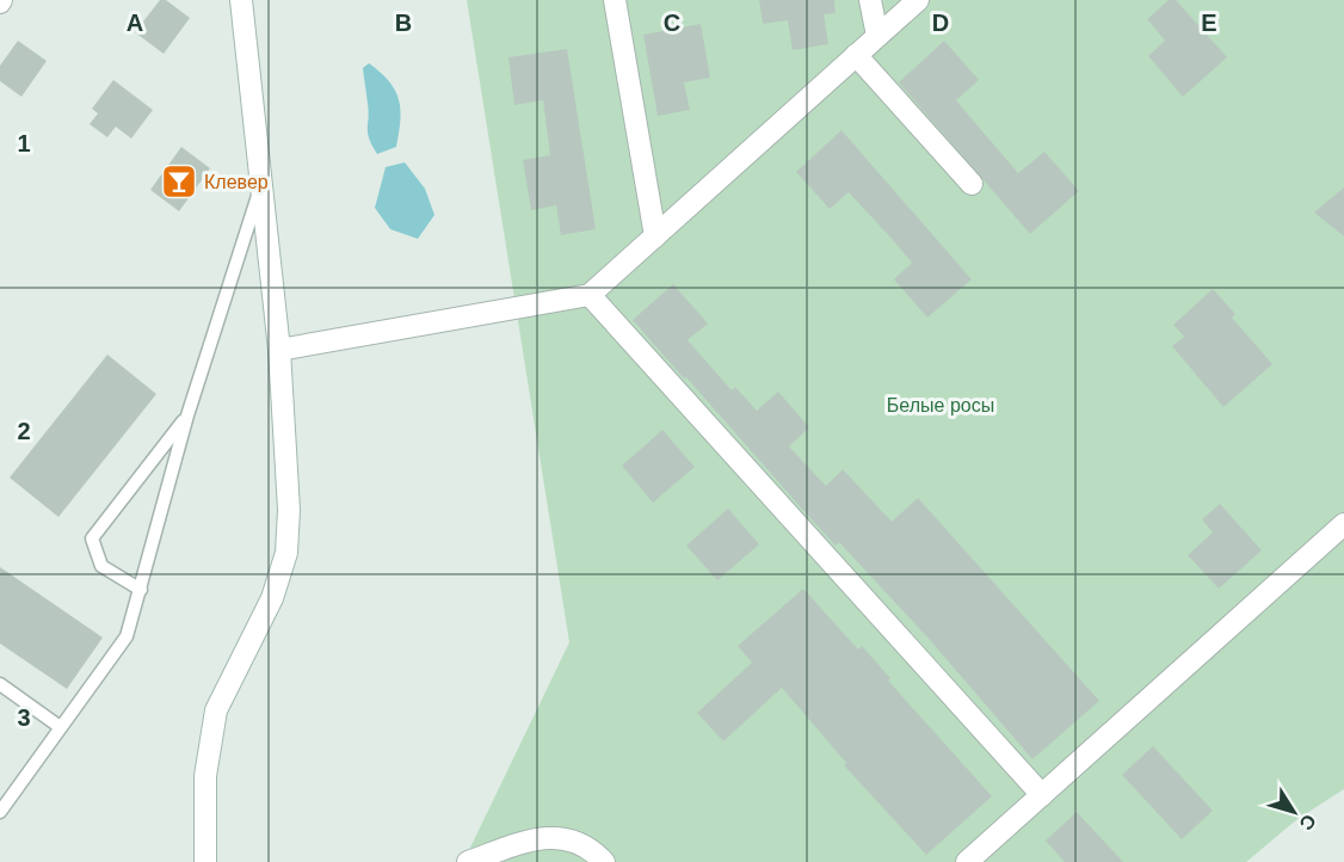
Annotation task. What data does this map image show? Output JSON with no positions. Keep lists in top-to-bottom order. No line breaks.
{"parks":["Белые росы"],"places":{"bar":["Клевер"]},"north":"bottom right","grid":{"columns":["A","B","C","D","E"],"rows":["1","2","3"]}}
